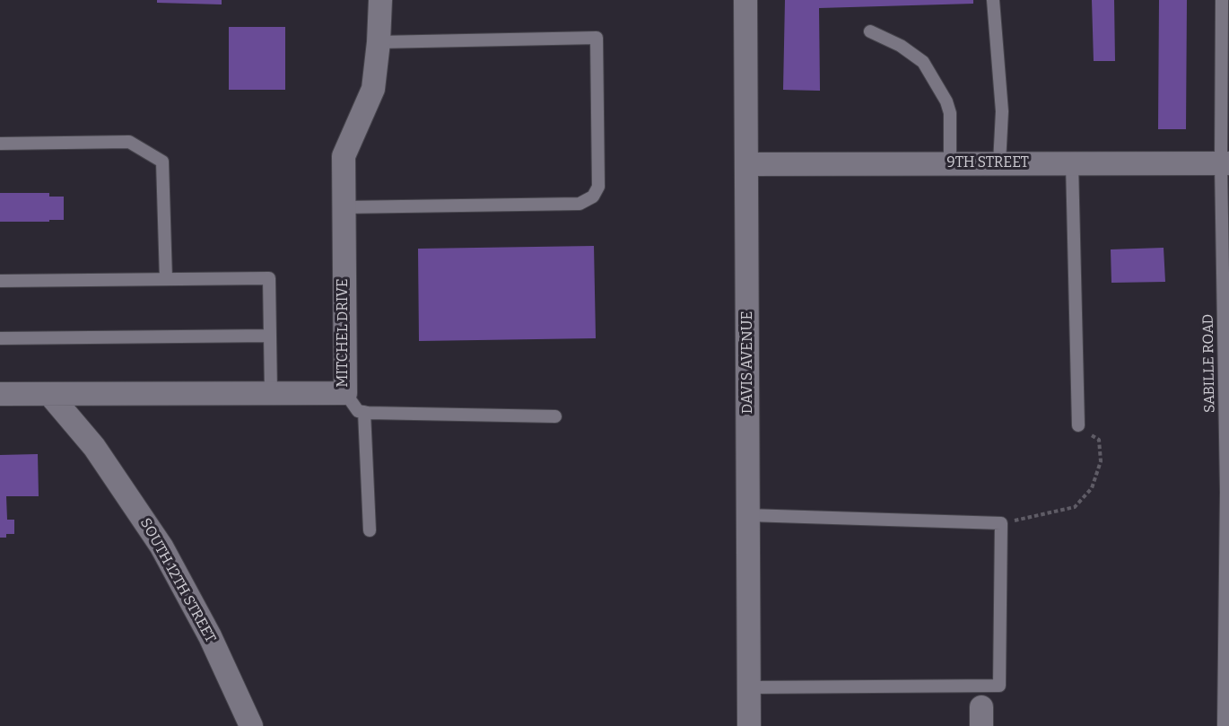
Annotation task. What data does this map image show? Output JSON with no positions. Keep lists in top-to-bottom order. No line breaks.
{"streets":{"street":["9TH STREET","MITCHEL DRIVE","DAVIS AVENUE","SOUTH 12TH STREET"],"lane":["SABILLE ROAD"]},"crossings":[["9TH STREET","DAVIS AVENUE"],["9TH STREET","SABILLE ROAD"],["MITCHEL DRIVE","SOUTH 12TH STREET"]]}
